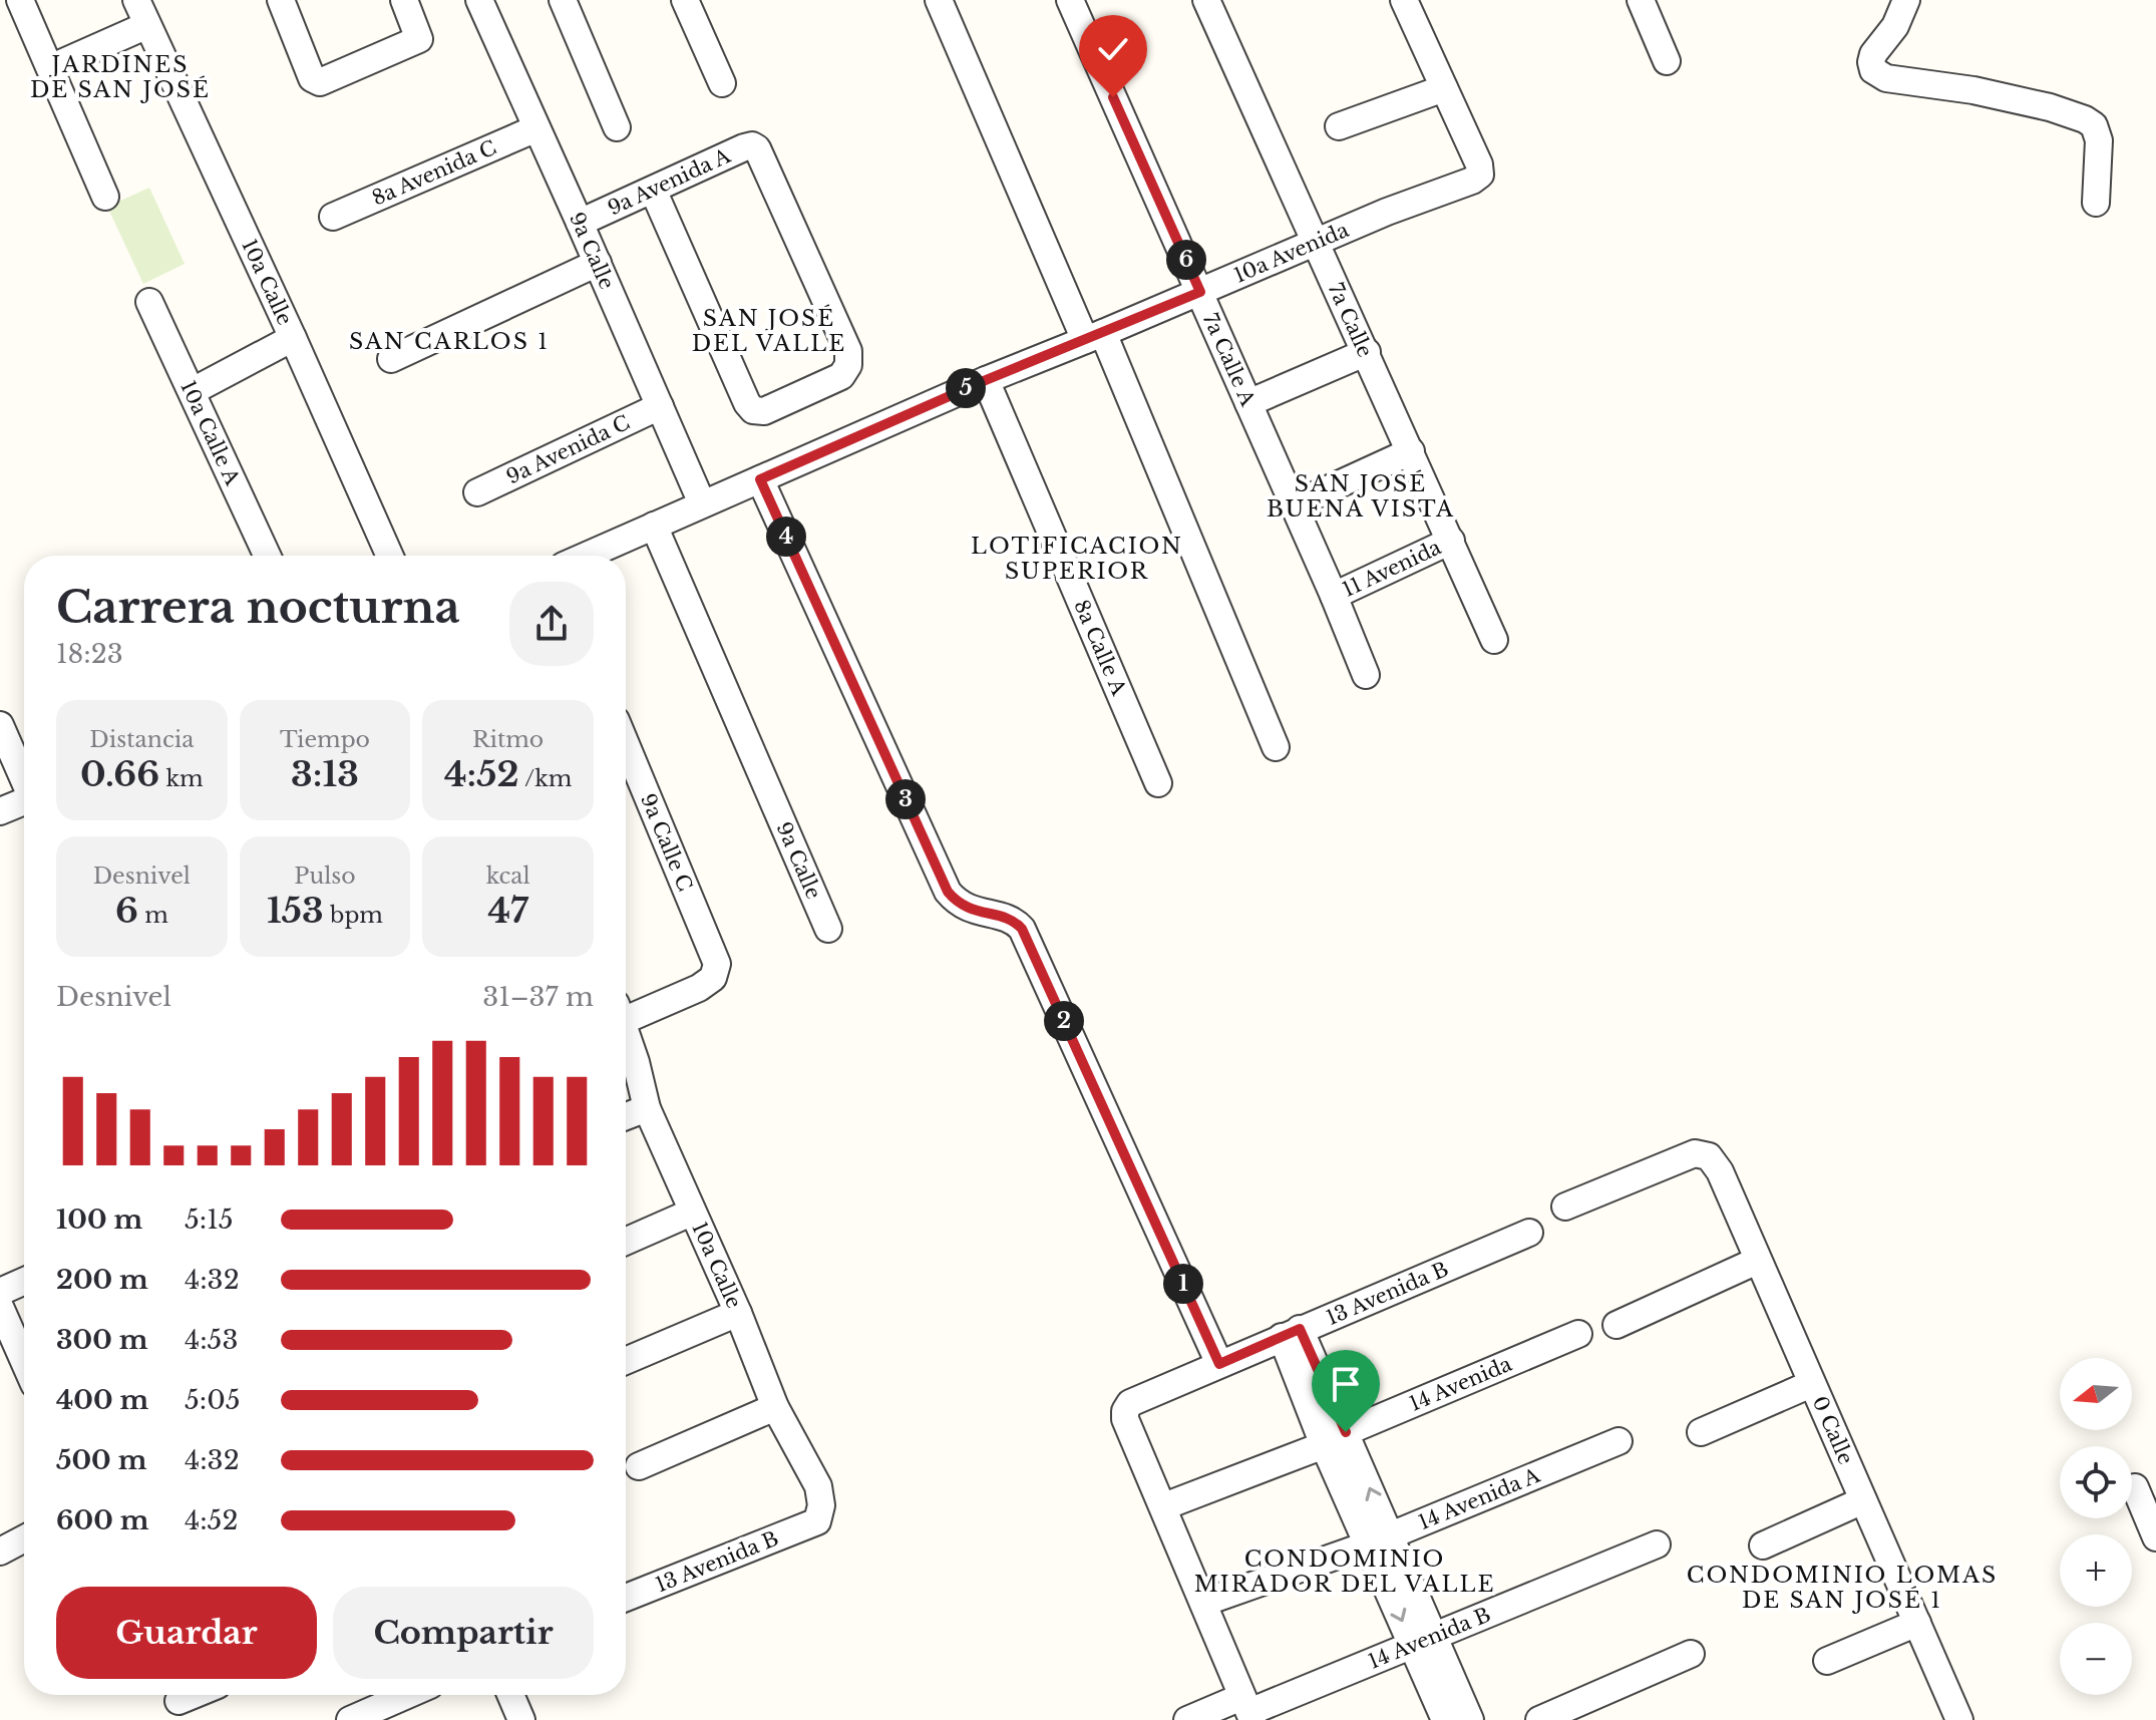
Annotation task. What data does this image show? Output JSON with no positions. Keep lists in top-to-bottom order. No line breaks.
{"streets":{"street":["8a Avenida C","9a Avenida A","9a Calle","10a Avenida","10a Calle","7a Calle","7a Calle A","10a Calle A","9a Avenida C","11 Avenida","8a Calle A","9a Calle C","13 Avenida B","14 Avenida","0 Calle","14 Avenida A","14 Avenida B"]},"crossings":[["8a Avenida C","9a Calle"],["9a Avenida A","9a Calle"],["9a Calle","10a Avenida"],["9a Calle","9a Avenida C"],["10a Avenida","7a Calle"],["10a Avenida","7a Calle A"],["10a Avenida","8a Calle A"],["10a Calle","13 Avenida B"],["7a Calle","11 Avenida"],["7a Calle A","11 Avenida"],["13 Avenida B","14 Avenida"]],"districts":["JARDINES DE SAN JOSÉ","SAN JOSÉ DEL VALLE","SAN CARLOS 1","SAN JOSÉ BUENA VISTA","LOTIFICACION SUPERIOR","CONDOMINIO MIRADOR DEL VALLE","CONDOMINIO LOMAS DE SAN JOSÉ 1"],"north":"left","page":{"pins":["6","5","4","3","2","1"],"heading":["Carrera nocturna","18:23"],"stats":[["Distancia","0.66 km"],["Tiempo","3:13"],["Ritmo","4:52 /km"],["Desnivel","6 m"],["Pulso","153 bpm"],["kcal","47"]],"chart":["Desnivel","31–37 m"],"list":[{"name":"100 m","note":"5:15"},{"name":"200 m","note":"4:32"},{"name":"300 m","note":"4:53"},{"name":"400 m","note":"5:05"},{"name":"500 m","note":"4:32"},{"name":"600 m","note":"4:52"}],"map_buttons":["+","−"],"buttons":["Guardar","Compartir"]}}
